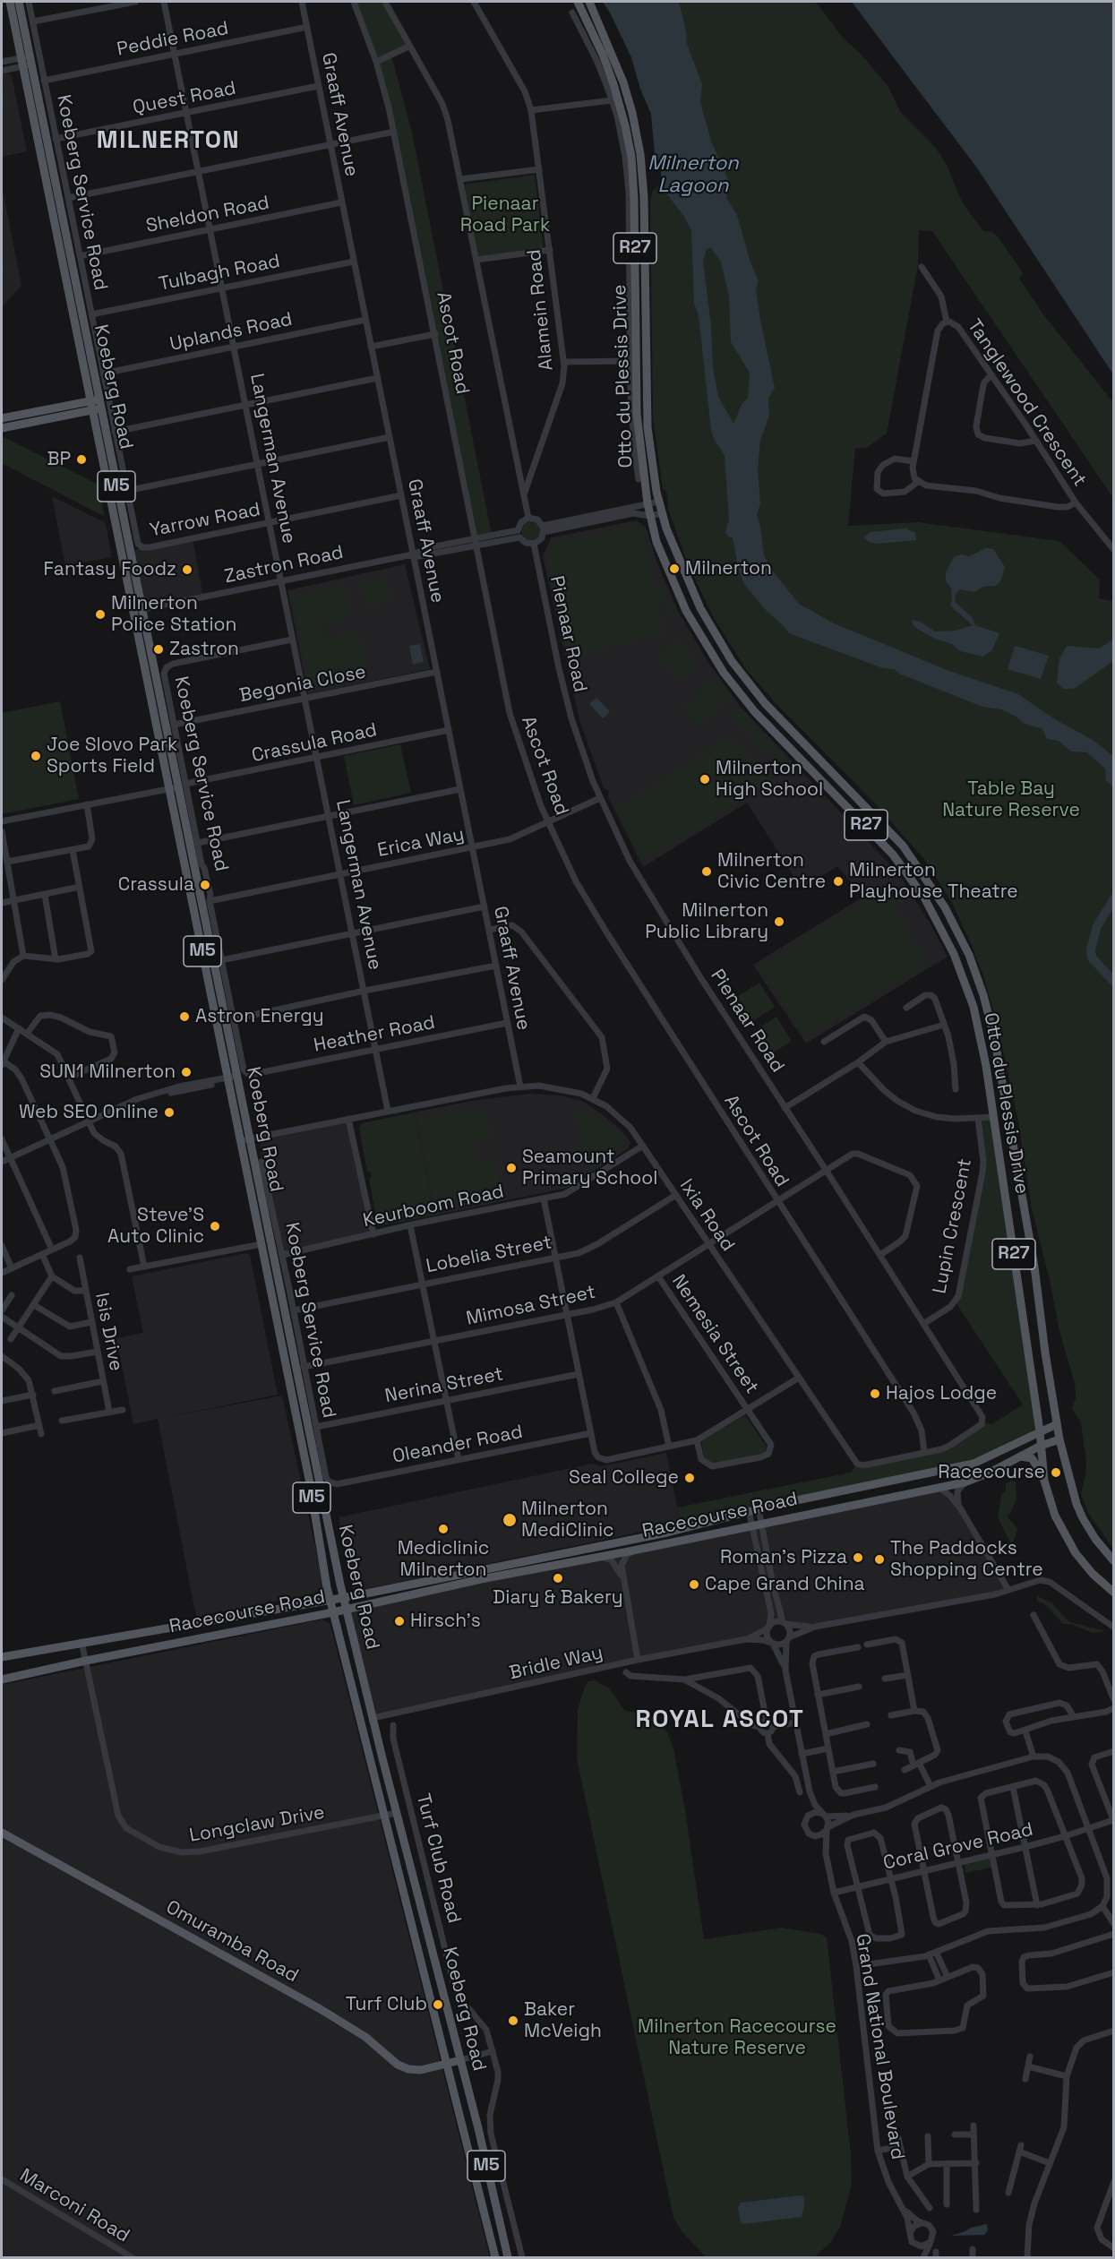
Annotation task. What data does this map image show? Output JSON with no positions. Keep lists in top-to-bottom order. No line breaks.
{"streets":{"main road":["R27","Otto du Plessis Drive","Koeberg Road","M5","Racecourse Road","Omuramba Road"],"street":["Peddie Road","Quest Road","Graaff Avenue","Koeberg Service Road","Sheldon Road","Tulbagh Road","Alamein Road","Uplands Road","Ascot Road","Tanglewood Crescent","Langerman Avenue","Yarrow Road","Zastron Road","Pienaar Road","Begonia Close","Crassula Road","Erica Way","Heather Road","Keurboom Road","Ixia Road","Lupin Crescent","Lobelia Street","Mimosa Street","Isis Drive","Nemesia Street","Nerina Street","Oleander Road","Bridle Way","Longclaw Drive","Coral Grove Road","Turf Club Road","Grand National Boulevard","Marconi Road"]},"crossings":[["Peddie Road","Graaff Avenue"],["Peddie Road","Koeberg Service Road"],["Peddie Road","Langerman Avenue"],["Quest Road","Graaff Avenue"],["Quest Road","Koeberg Service Road"],["Quest Road","Langerman Avenue"],["Graaff Avenue","Sheldon Road"],["Graaff Avenue","Tulbagh Road"],["Graaff Avenue","Uplands Road"],["Graaff Avenue","Yarrow Road"],["Graaff Avenue","Zastron Road"],["Graaff Avenue","Begonia Close"],["Graaff Avenue","Crassula Road"],["Graaff Avenue","Erica Way"],["Graaff Avenue","Heather Road"],["Graaff Avenue","Ixia Road"],["Koeberg Service Road","Sheldon Road"],["Koeberg Service Road","Tulbagh Road"],["Koeberg Service Road","Uplands Road"],["Koeberg Service Road","Koeberg Road"],["Koeberg Service Road","Langerman Avenue"],["Koeberg Service Road","Yarrow Road"],["Koeberg Service Road","Begonia Close"],["Koeberg Service Road","Crassula Road"],["Koeberg Service Road","Erica Way"],["Koeberg Service Road","Heather Road"],["Koeberg Service Road","Keurboom Road"],["Koeberg Service Road","Lobelia Street"],["Koeberg Service Road","Mimosa Street"],["Koeberg Service Road","Nerina Street"],["Koeberg Service Road","Oleander Road"],["Sheldon Road","Langerman Avenue"],["Tulbagh Road","Langerman Avenue"],["Uplands Road","Langerman Avenue"],["Ascot Road","Erica Way"],["Ascot Road","Ixia Road"],["Ascot Road","Mimosa Street"],["Otto du Plessis Drive","Racecourse Road"],["Koeberg Road","Zastron Road"],["Koeberg Road","Crassula Road"],["Koeberg Road","Ixia Road"],["Koeberg Road","Racecourse Road"],["Koeberg Road","Bridle Way"],["Koeberg Road","Longclaw Drive"],["Koeberg Road","Omuramba Road"],["Langerman Avenue","Yarrow Road"],["Langerman Avenue","Zastron Road"],["Langerman Avenue","Begonia Close"],["Langerman Avenue","Crassula Road"],["Langerman Avenue","Erica Way"],["Langerman Avenue","Heather Road"],["Langerman Avenue","Ixia Road"],["Pienaar Road","Erica Way"],["Pienaar Road","Ixia Road"],["Pienaar Road","Lupin Crescent"],["Pienaar Road","Mimosa Street"],["Keurboom Road","Ixia Road"],["Ixia Road","Lobelia Street"],["Ixia Road","Mimosa Street"],["Mimosa Street","Nemesia Street"],["Racecourse Road","Longclaw Drive"],["Coral Grove Road","Grand National Boulevard"]],"districts":["MILNERTON","ROYAL ASCOT"],"water":["Milnerton Lagoon"],"parks":["Pienaar Road Park","Table Bay Nature Reserve","Milnerton Racecourse Nature Reserve"],"places":["BP","Milnerton","Fantasy Foodz","Milnerton Police Station","Zastron","Joe Slovo Park Sports Field","Milnerton High School","Milnerton Civic Centre","Milnerton Playhouse Theatre","Crassula","Milnerton Public Library","Astron Energy","SUN1 Milnerton","Web SEO Online","Seamount Primary School","Steve'S Auto Clinic","Hajos Lodge","Racecourse","Seal College","Milnerton MediClinic","Mediclinic Milnerton","Roman's Pizza","The Paddocks Shopping Centre","Diary & Bakery","Cape Grand China","Hirsch's","Turf Club","Baker McVeigh"]}
